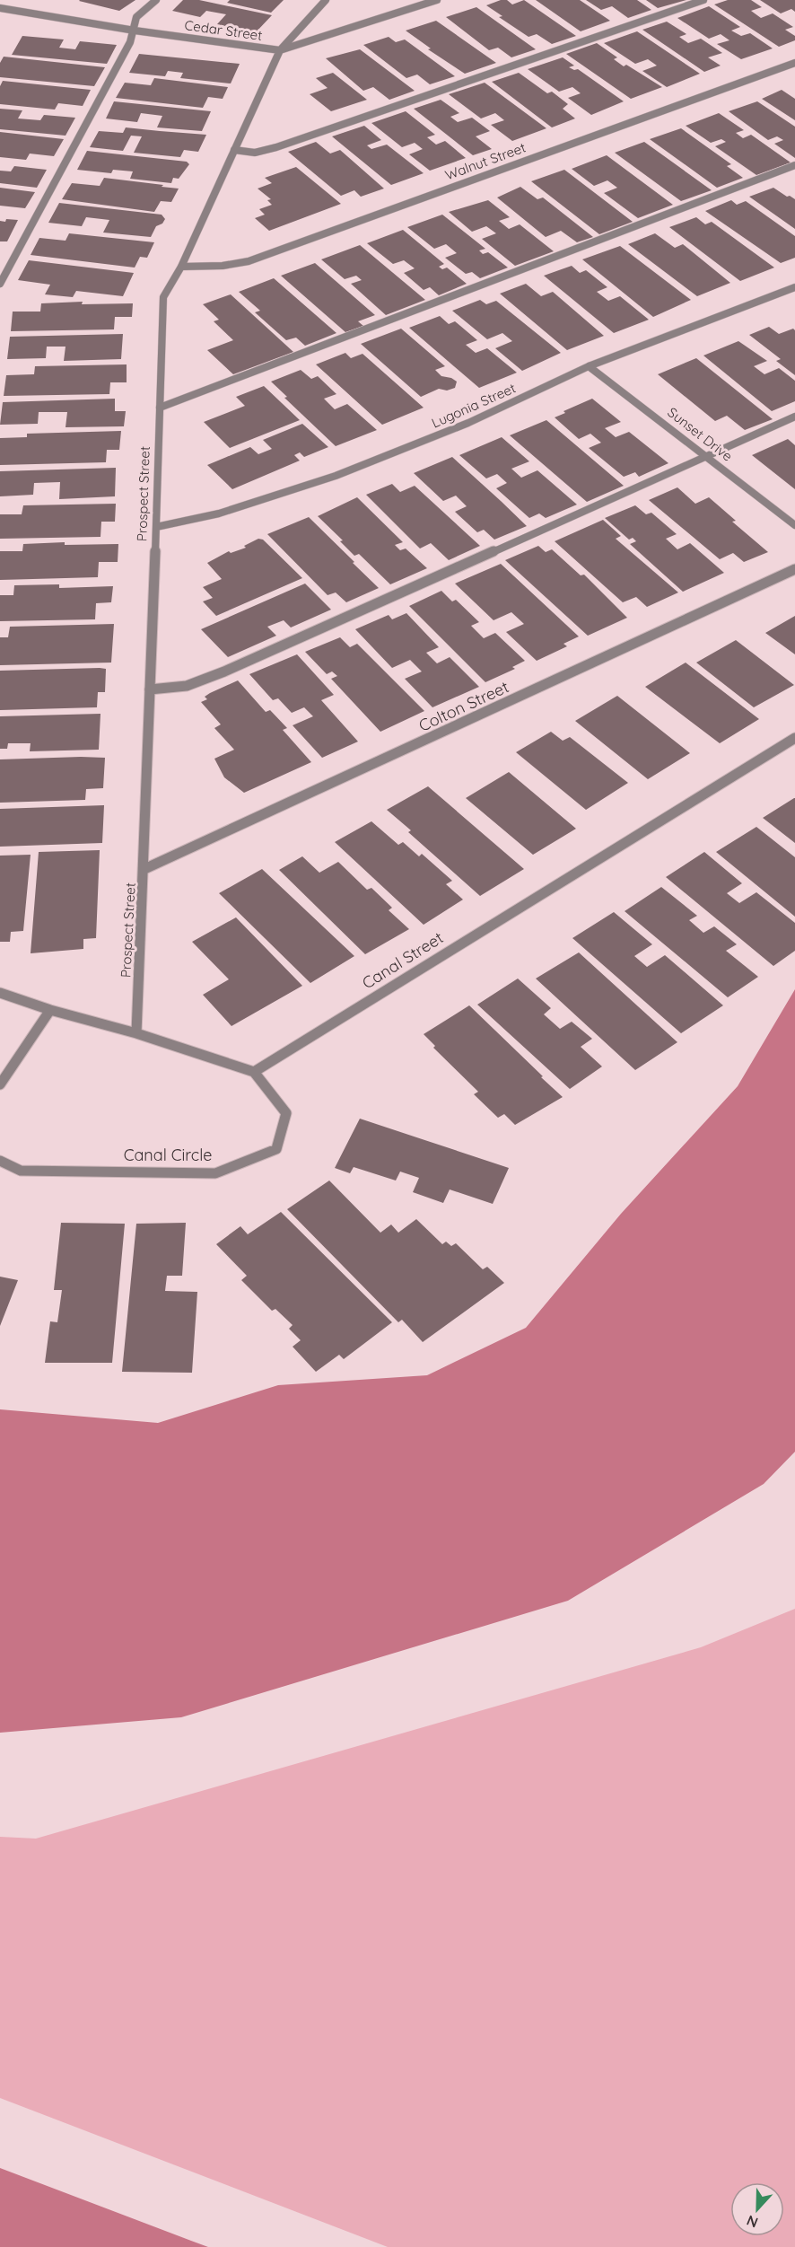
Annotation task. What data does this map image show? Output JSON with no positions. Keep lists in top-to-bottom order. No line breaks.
{"streets":{"street":["Cedar Street","Walnut Street","Lugonia Street","Sunset Drive","Prospect Street","Colton Street","Canal Street","Canal Circle"]},"crossings":[["Cedar Street","Prospect Street"],["Walnut Street","Prospect Street"],["Lugonia Street","Sunset Drive"],["Lugonia Street","Prospect Street"],["Prospect Street","Colton Street"],["Canal Street","Canal Circle"]],"north":"bottom"}
